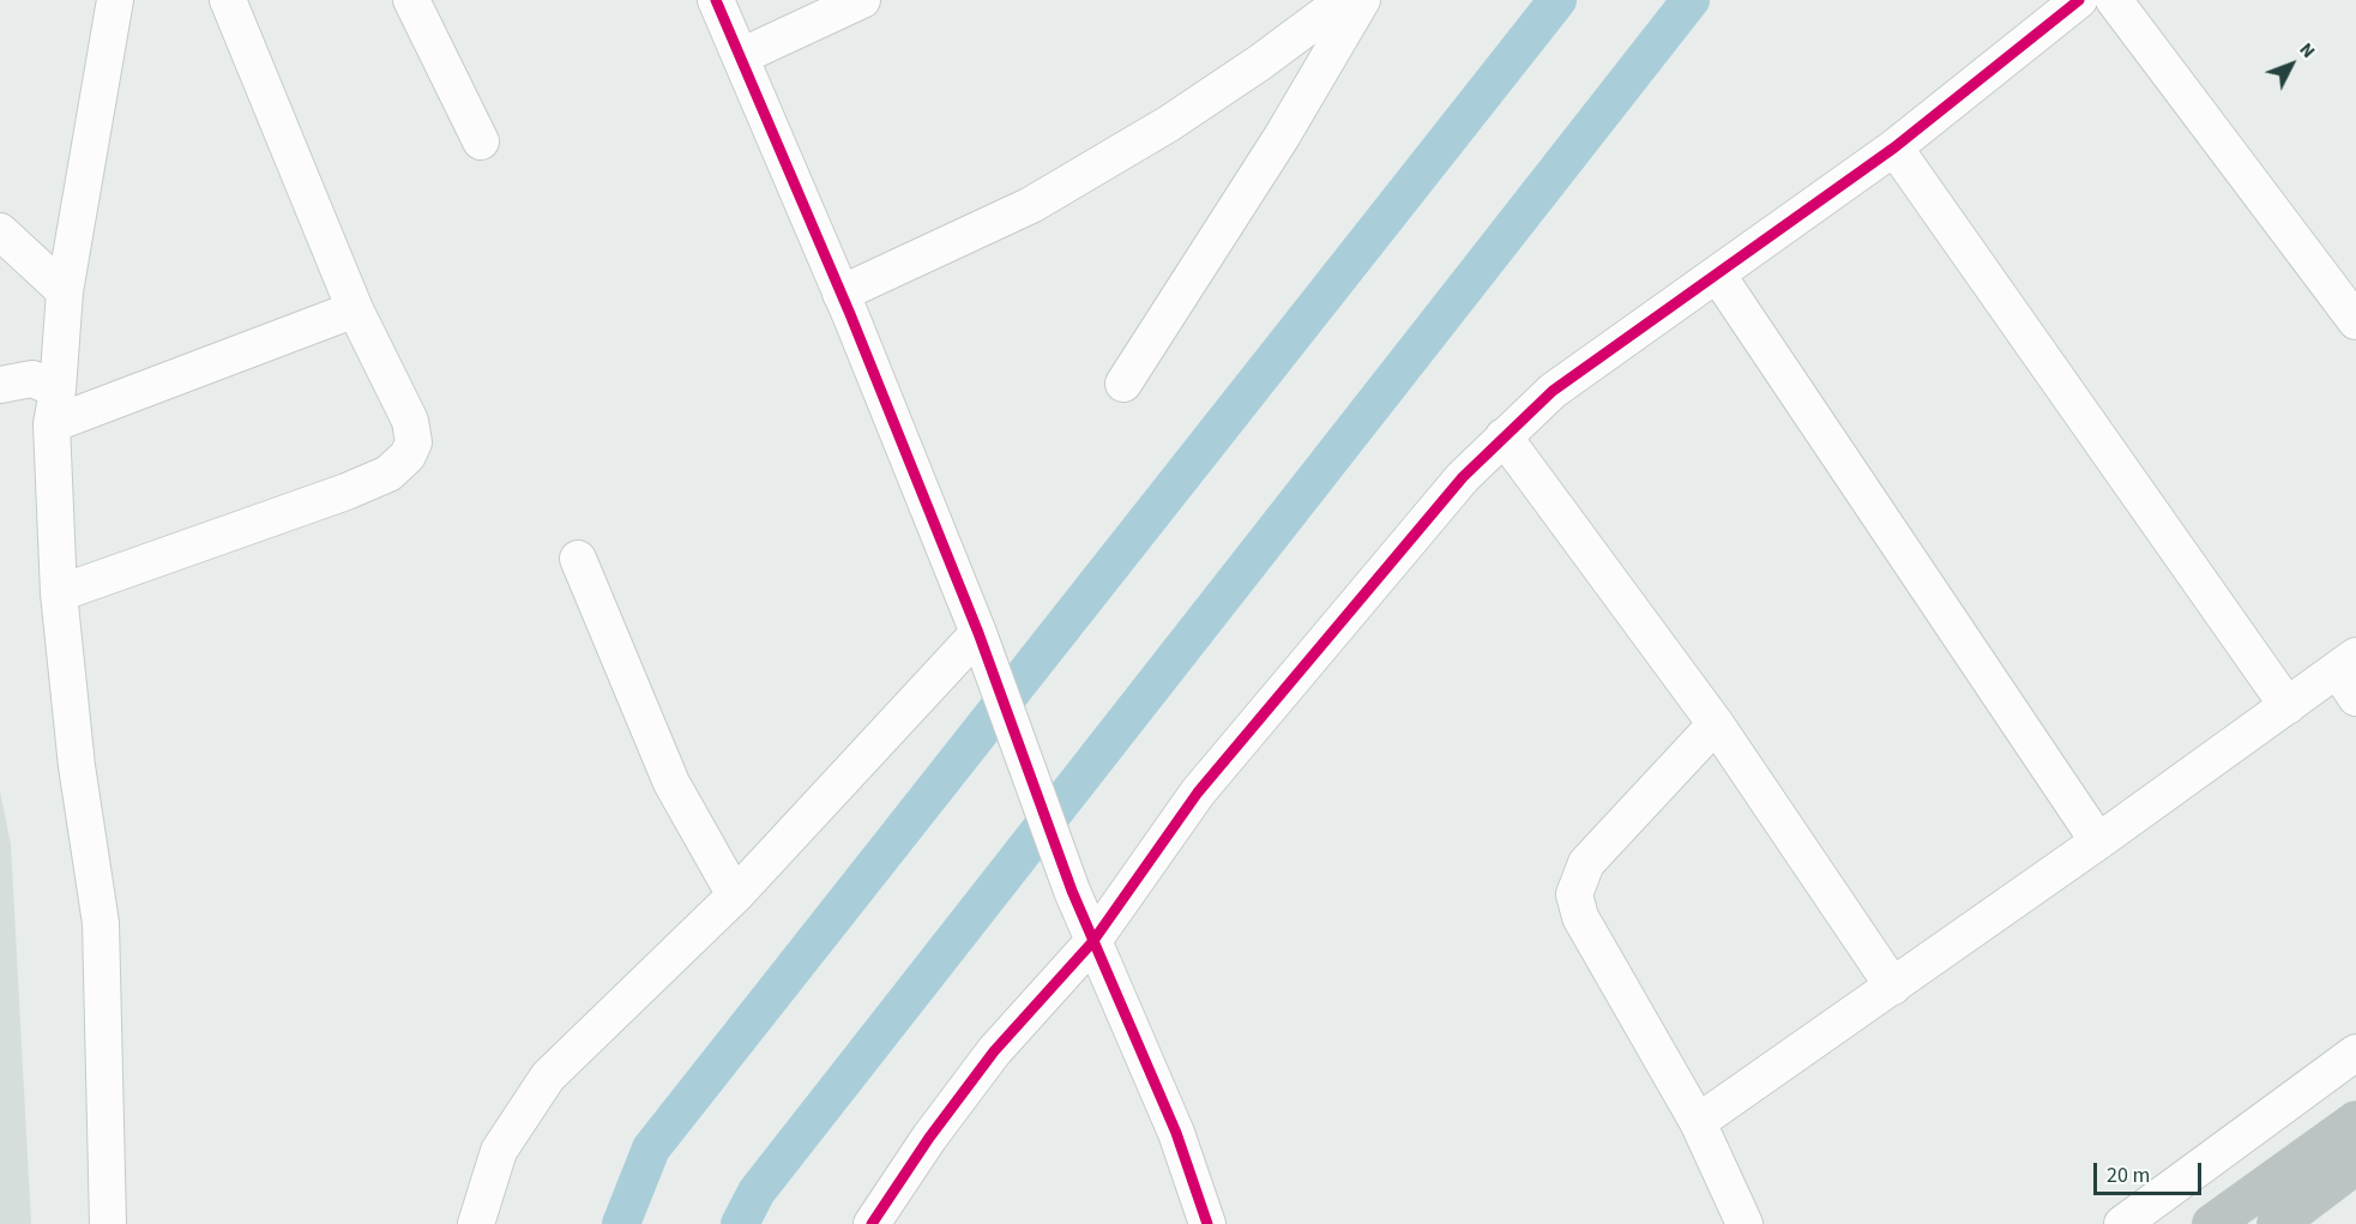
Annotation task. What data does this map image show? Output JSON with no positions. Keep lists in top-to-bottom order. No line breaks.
{"scale_bar":"20 m","north":"top right"}
